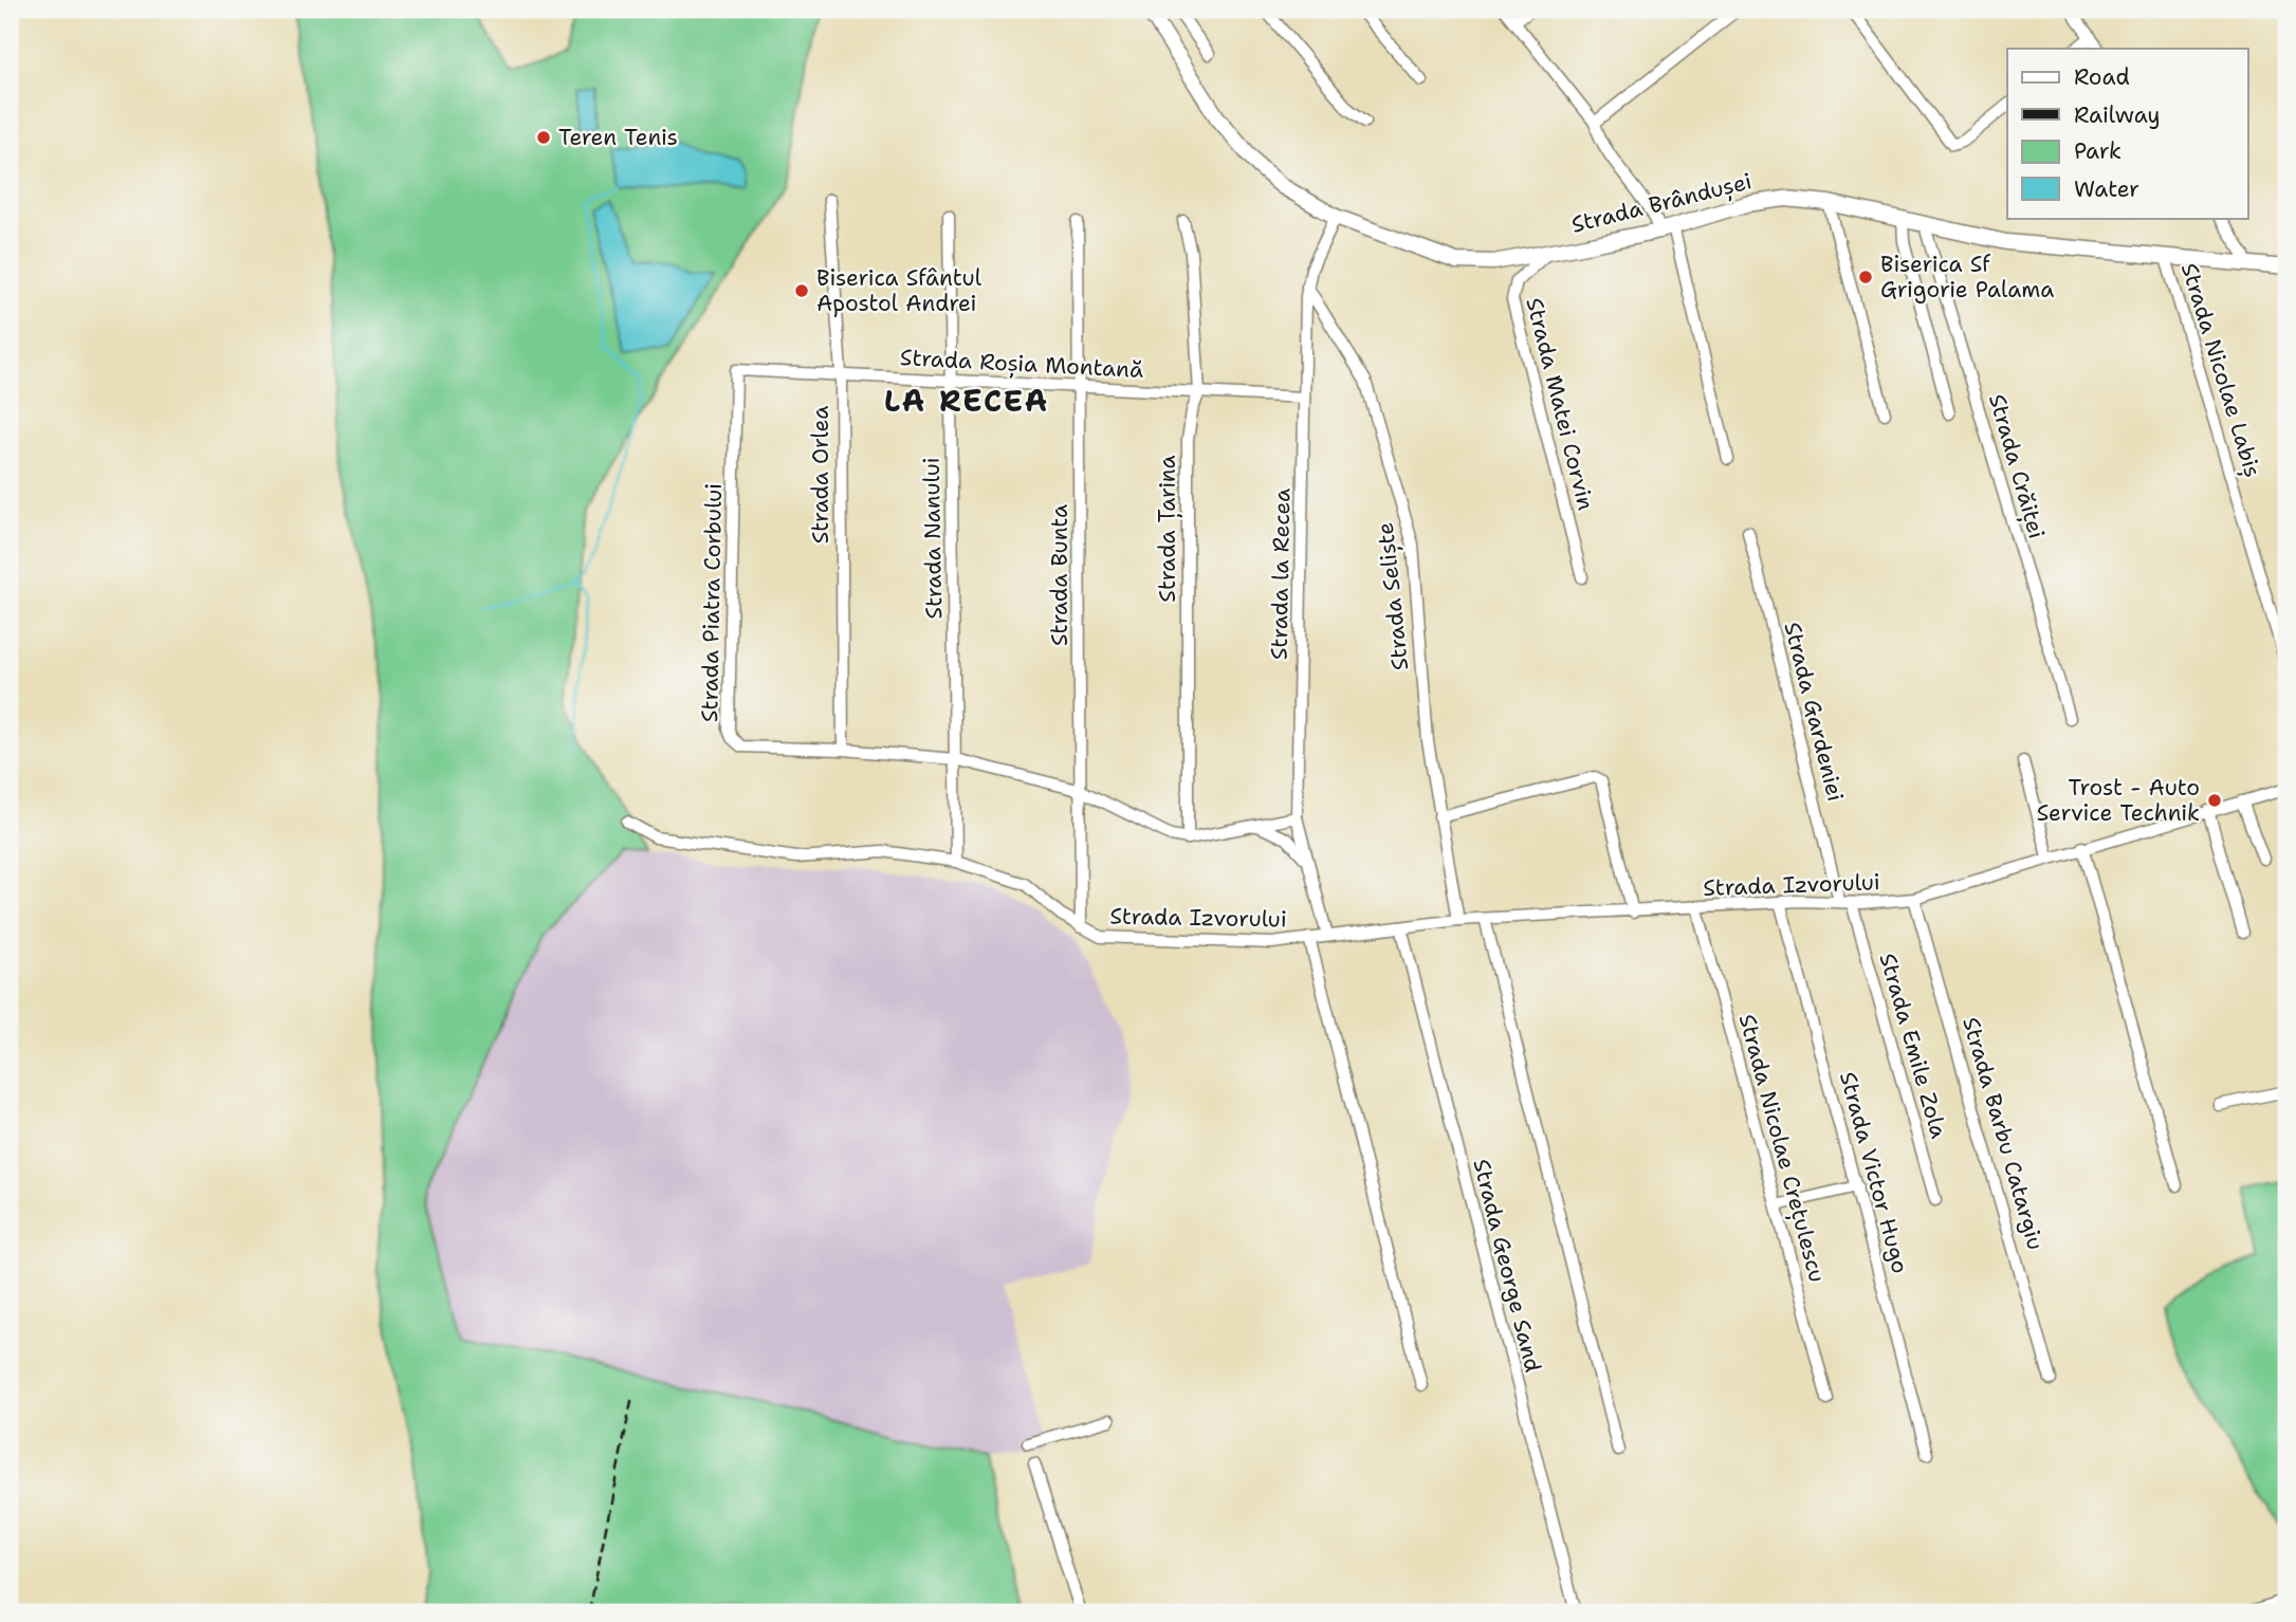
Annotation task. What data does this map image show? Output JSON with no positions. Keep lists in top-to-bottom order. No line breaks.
{"streets":{"main road":["Strada Brândușei"],"street":["Strada Roșia Montană","Strada Nicolae Labiș","Strada Matei Corvin","Strada Crăiței","Strada Orlea","Strada Țarina","Strada Nanului","Strada la Recea","Strada Bunta","Strada Seliște","Strada Piatra Corbului","Strada Gardeniei","Strada Izvorului","Strada Emile Zola","Strada Barbu Catargiu","Strada Nicolae Crețulescu","Strada Victor Hugo","Strada George Sand"]},"crossings":[["Strada Brândușei","Strada Nicolae Labiș"],["Strada Brândușei","Strada Matei Corvin"],["Strada Brândușei","Strada Crăiței"],["Strada Brândușei","Strada la Recea"],["Strada Roșia Montană","Strada Orlea"],["Strada Roșia Montană","Strada Țarina"],["Strada Roșia Montană","Strada Nanului"],["Strada Roșia Montană","Strada la Recea"],["Strada Roșia Montană","Strada Bunta"],["Strada Roșia Montană","Strada Piatra Corbului"],["Strada Orlea","Strada Piatra Corbului"],["Strada Țarina","Strada Piatra Corbului"],["Strada Nanului","Strada Piatra Corbului"],["Strada Nanului","Strada Izvorului"],["Strada la Recea","Strada Seliște"],["Strada la Recea","Strada Piatra Corbului"],["Strada la Recea","Strada Izvorului"],["Strada Bunta","Strada Piatra Corbului"],["Strada Bunta","Strada Izvorului"],["Strada Seliște","Strada Izvorului"],["Strada Gardeniei","Strada Izvorului"],["Strada Gardeniei","Strada Emile Zola"],["Strada Izvorului","Strada Emile Zola"],["Strada Izvorului","Strada Barbu Catargiu"],["Strada Izvorului","Strada Nicolae Crețulescu"],["Strada Izvorului","Strada Victor Hugo"],["Strada Izvorului","Strada George Sand"]],"districts":["LA RECEA"],"places":["Teren Tenis","Biserica Sf Grigorie Palama","Biserica Sfântul Apostol Andrei","Trost - Auto Service Technik"],"legend":["Road","Railway","Park","Water"]}
